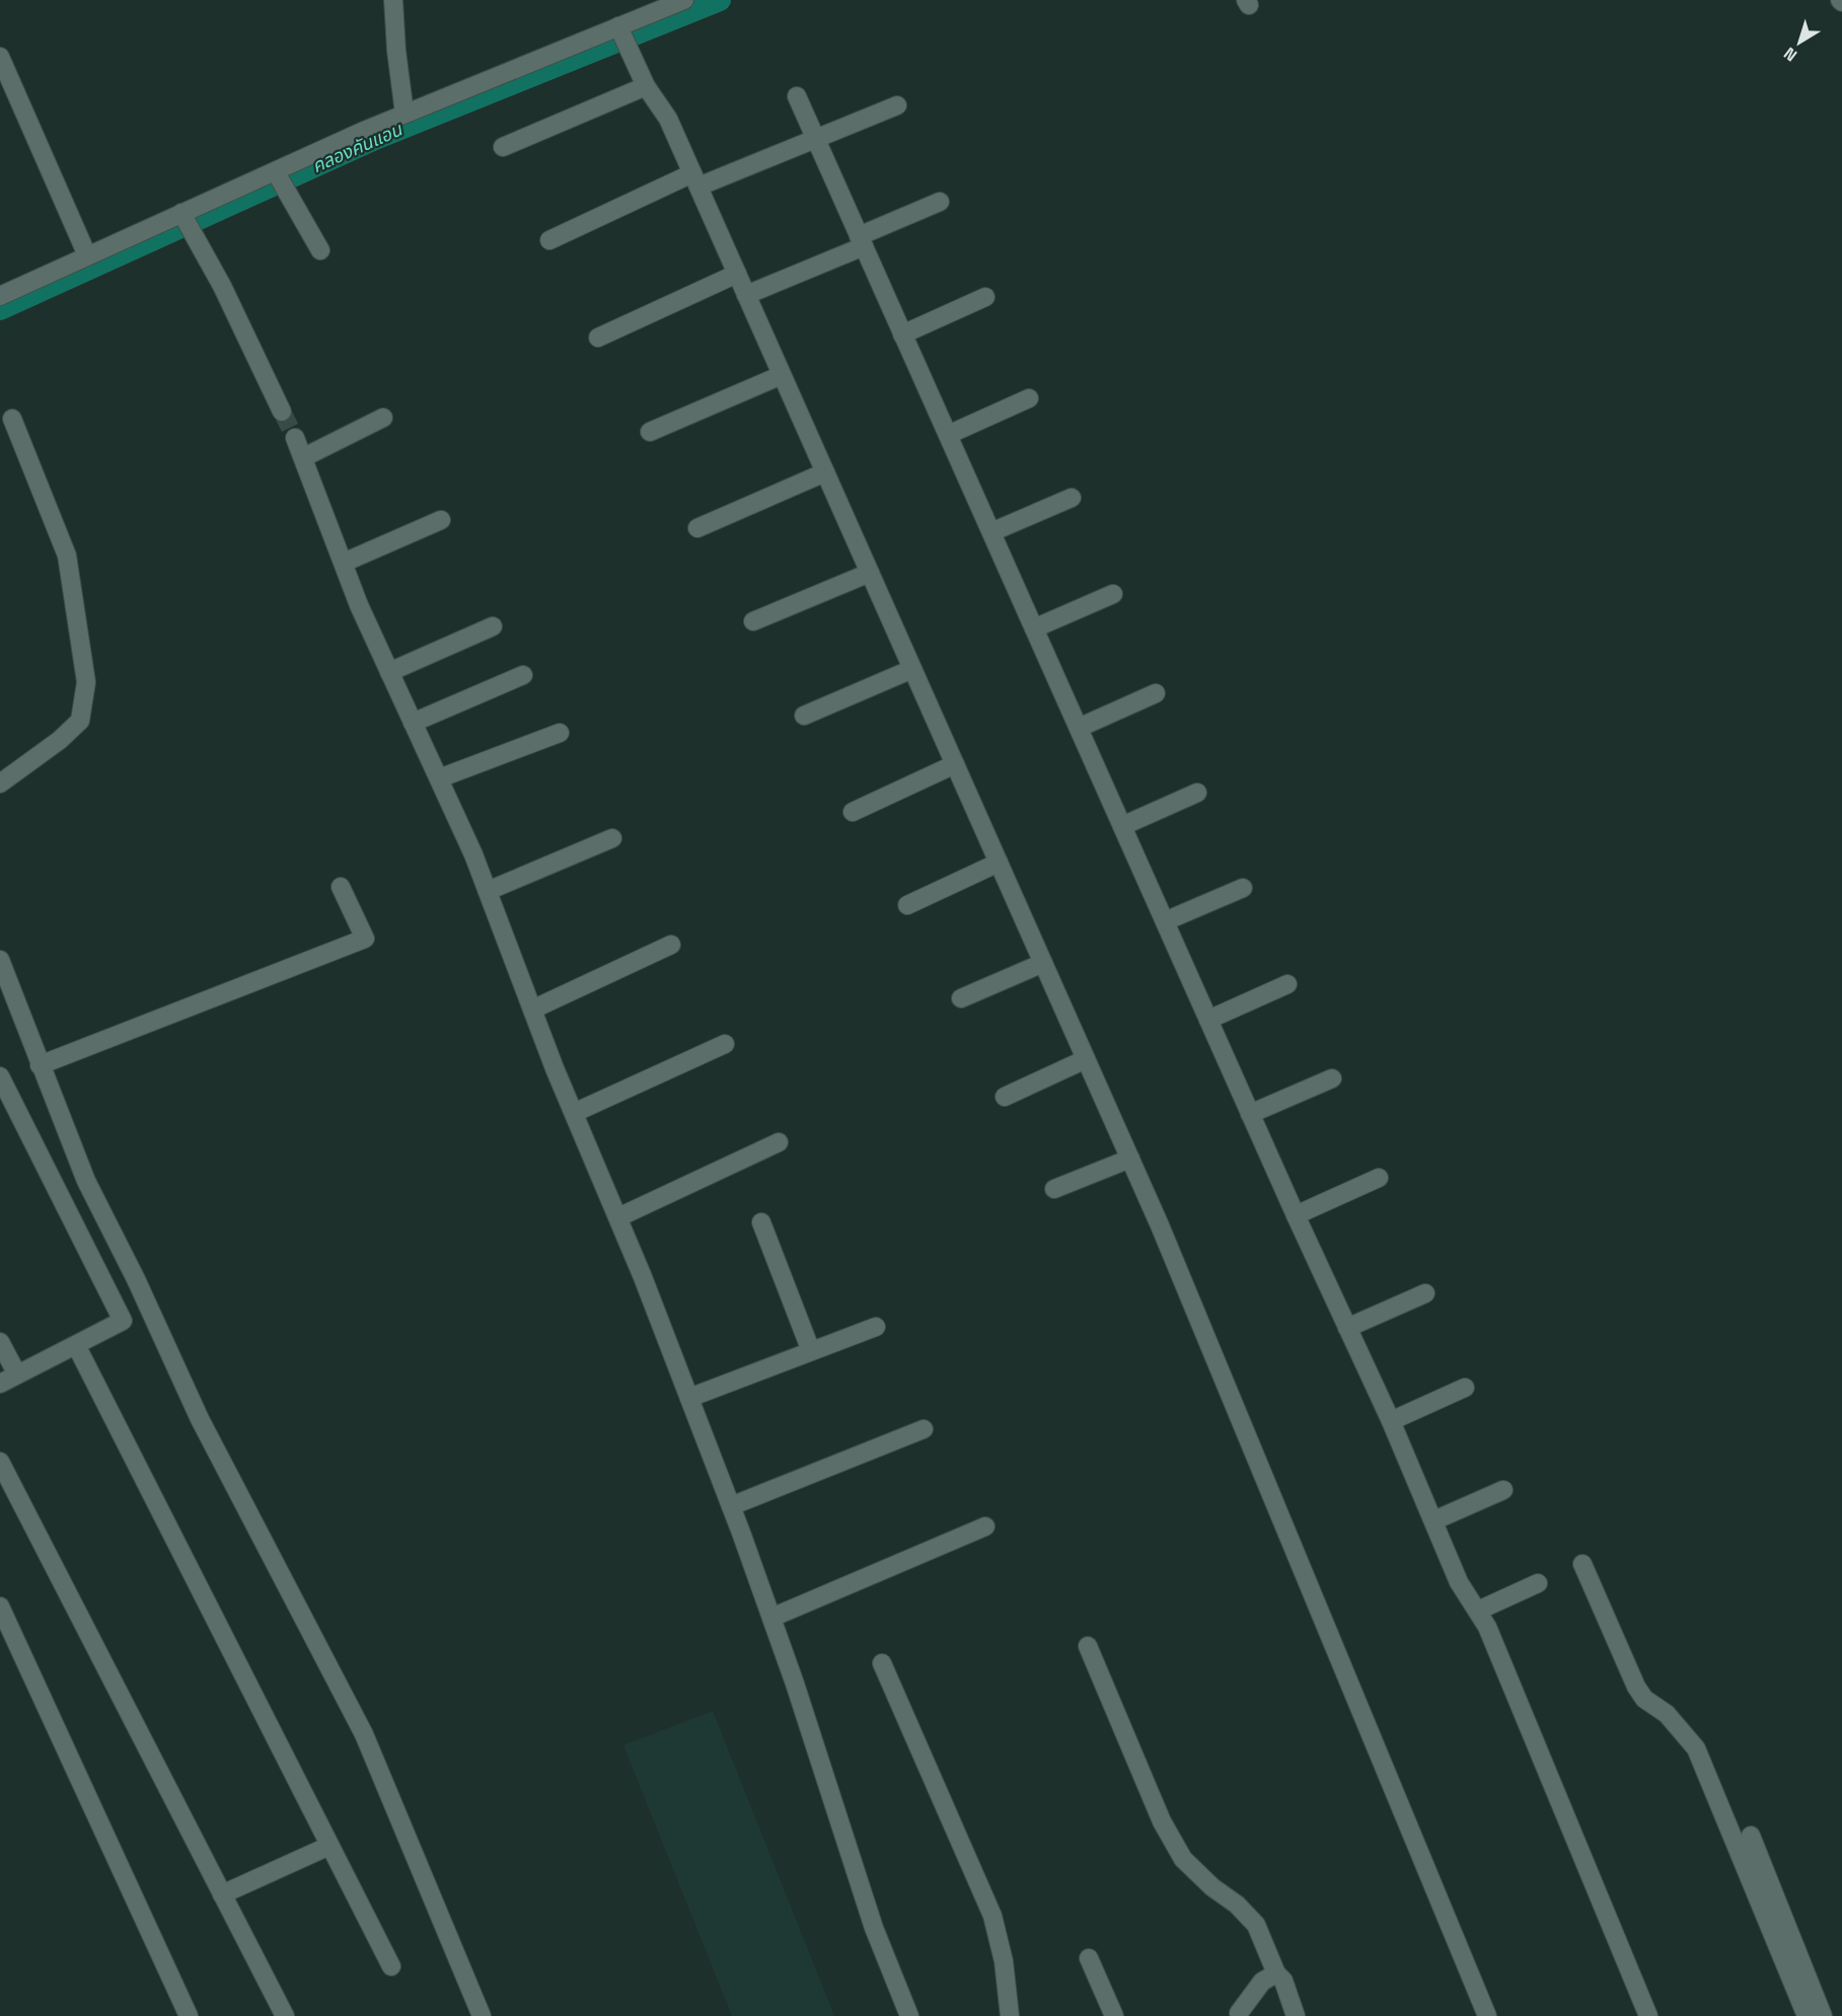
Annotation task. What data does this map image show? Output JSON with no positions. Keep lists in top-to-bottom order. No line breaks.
{"water":["คลองคันแอน"],"north":"bottom left"}
